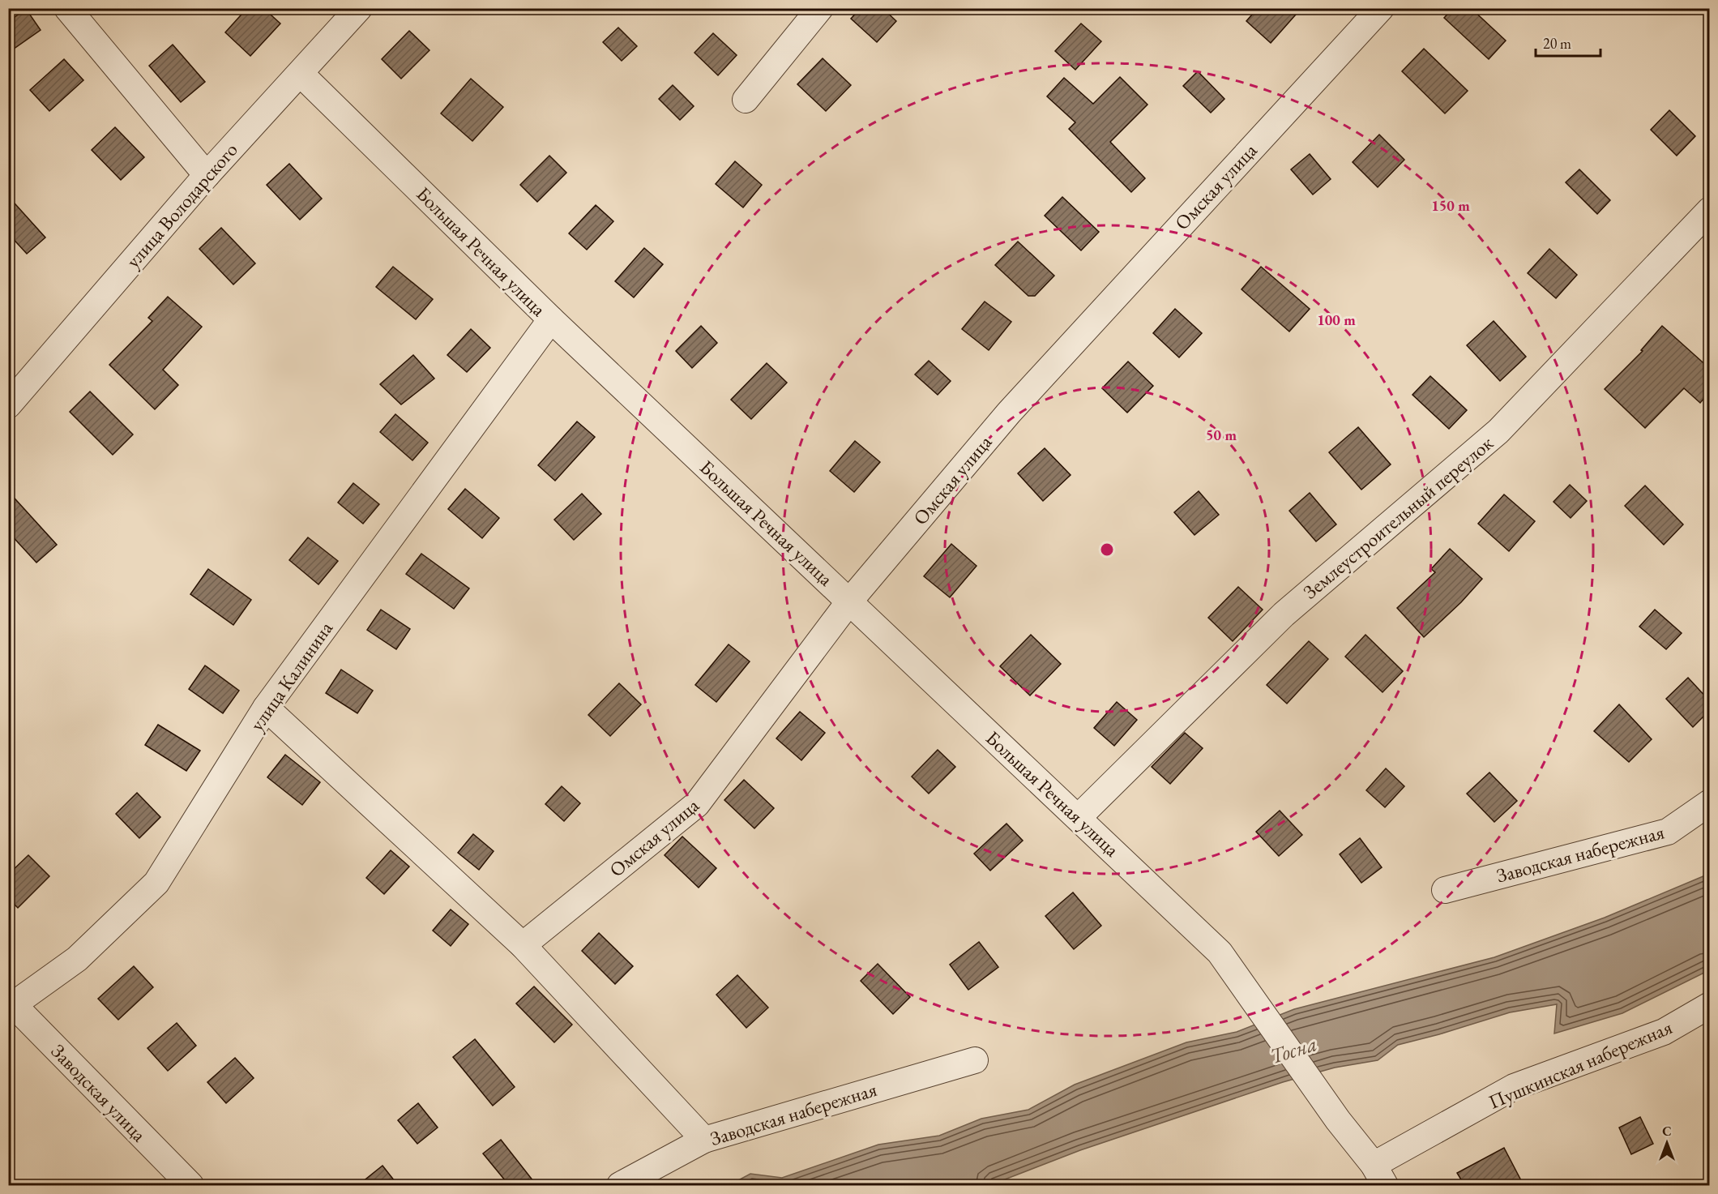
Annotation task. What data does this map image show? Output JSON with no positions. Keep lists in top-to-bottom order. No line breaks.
{"streets":{"street":["Омская улица","улица Володарского","Большая Речная улица","Землеустроительный переулок","улица Калинина","Заводская набережная","Пушкинская набережная","Заводская улица"]},"crossings":[["Омская улица","Большая Речная улица"],["улица Володарского","Большая Речная улица"],["Большая Речная улица","Землеустроительный переулок"],["Большая Речная улица","улица Калинина"],["Большая Речная улица","Пушкинская набережная"],["улица Калинина","Заводская улица"]],"water":["Тосна"],"scale_bar":"20 m","north":"top","rings":["150 m","100 m","50 m"]}
